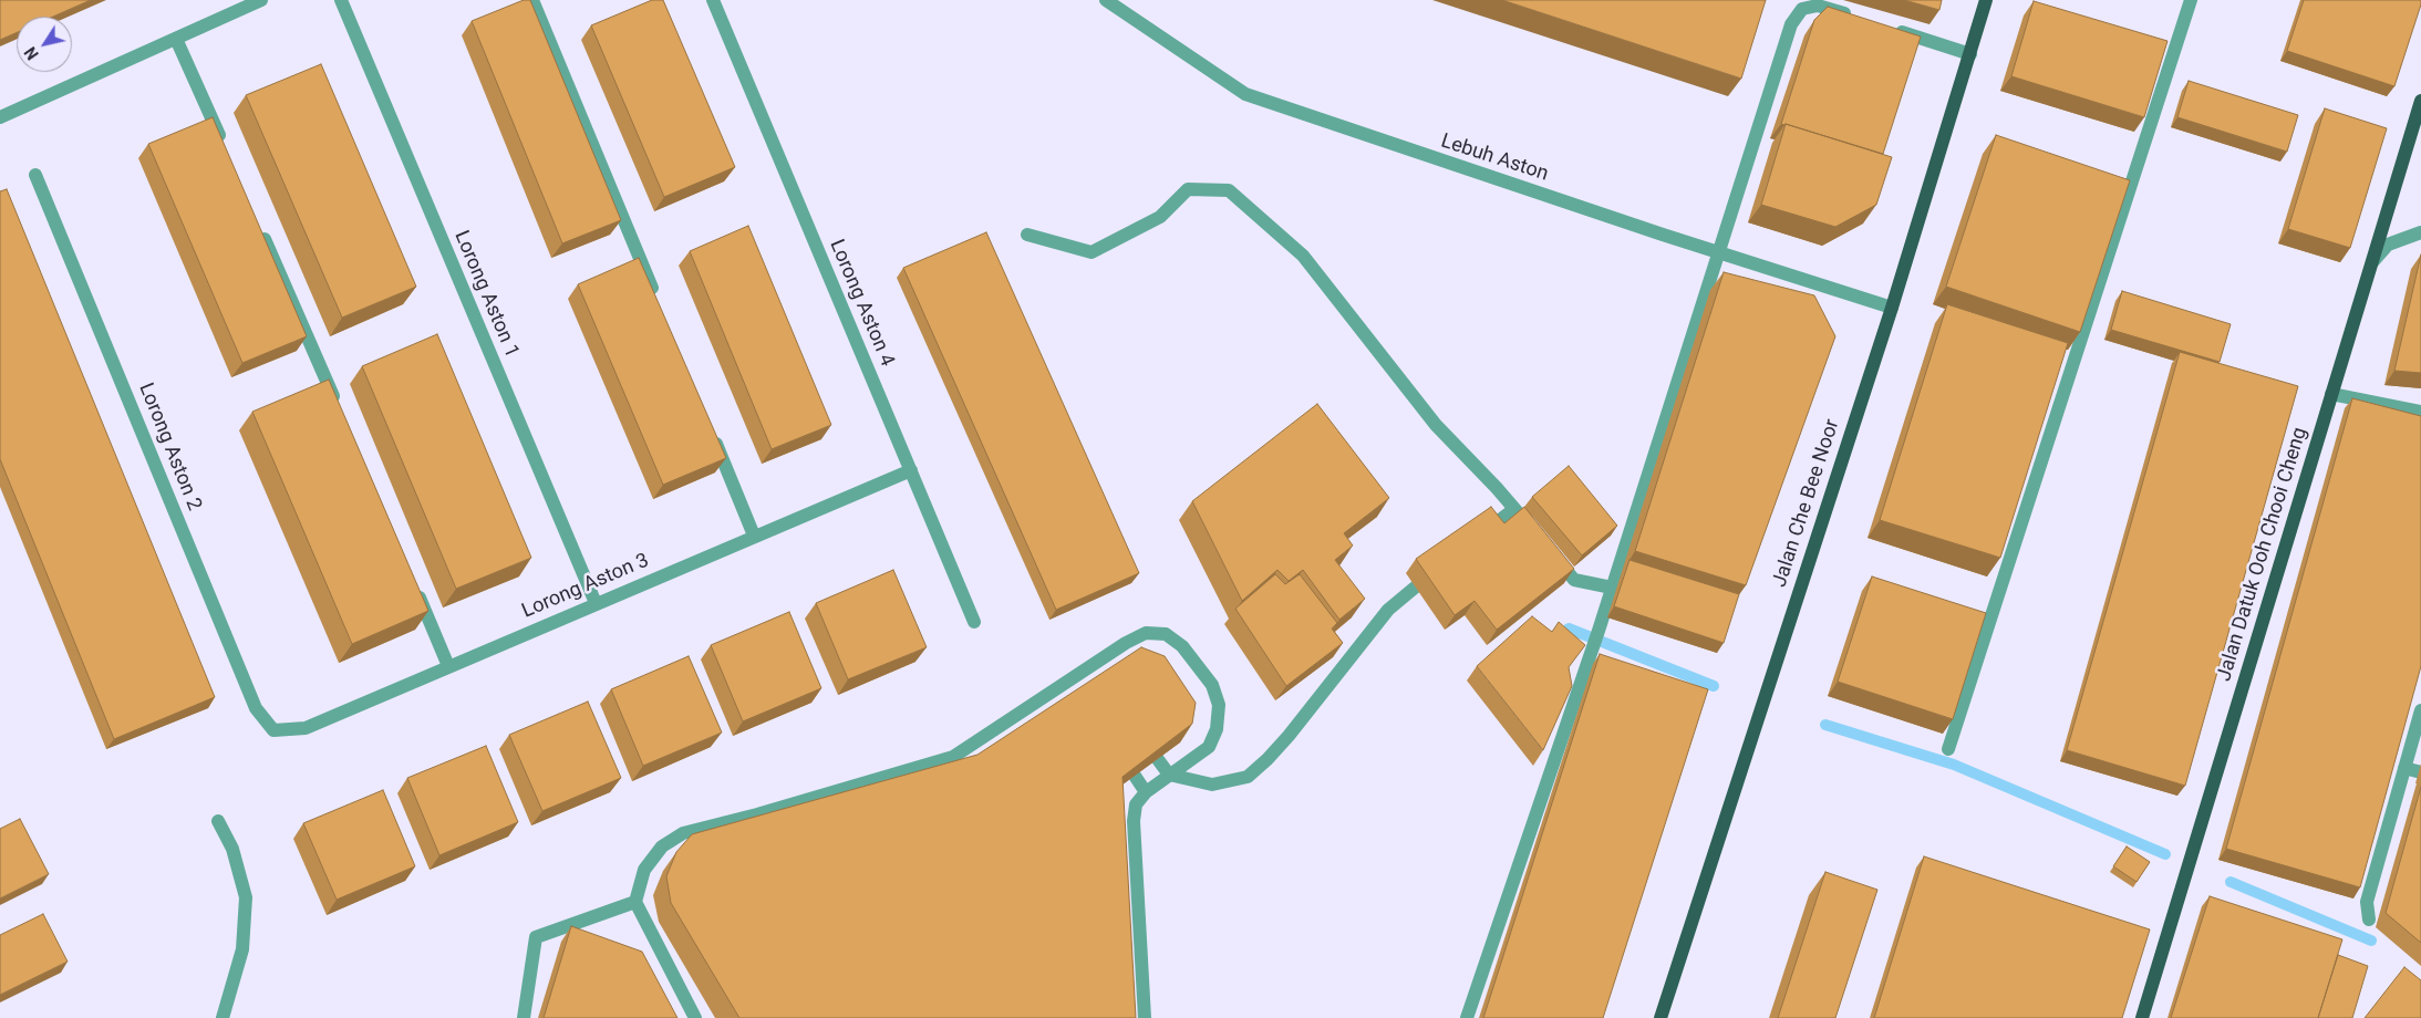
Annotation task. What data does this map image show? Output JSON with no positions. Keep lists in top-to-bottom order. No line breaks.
{"streets":{"main road":["Jalan Che Bee Noor","Jalan Datuk Ooh Chooi Cheng"],"street":["Lebuh Aston","Lorong Aston 1","Lorong Aston 4","Lorong Aston 2","Lorong Aston 3"]},"crossings":[["Lebuh Aston","Jalan Che Bee Noor"],["Lorong Aston 1","Lorong Aston 3"],["Lorong Aston 4","Lorong Aston 3"],["Lorong Aston 2","Lorong Aston 3"]],"north":"bottom left"}
